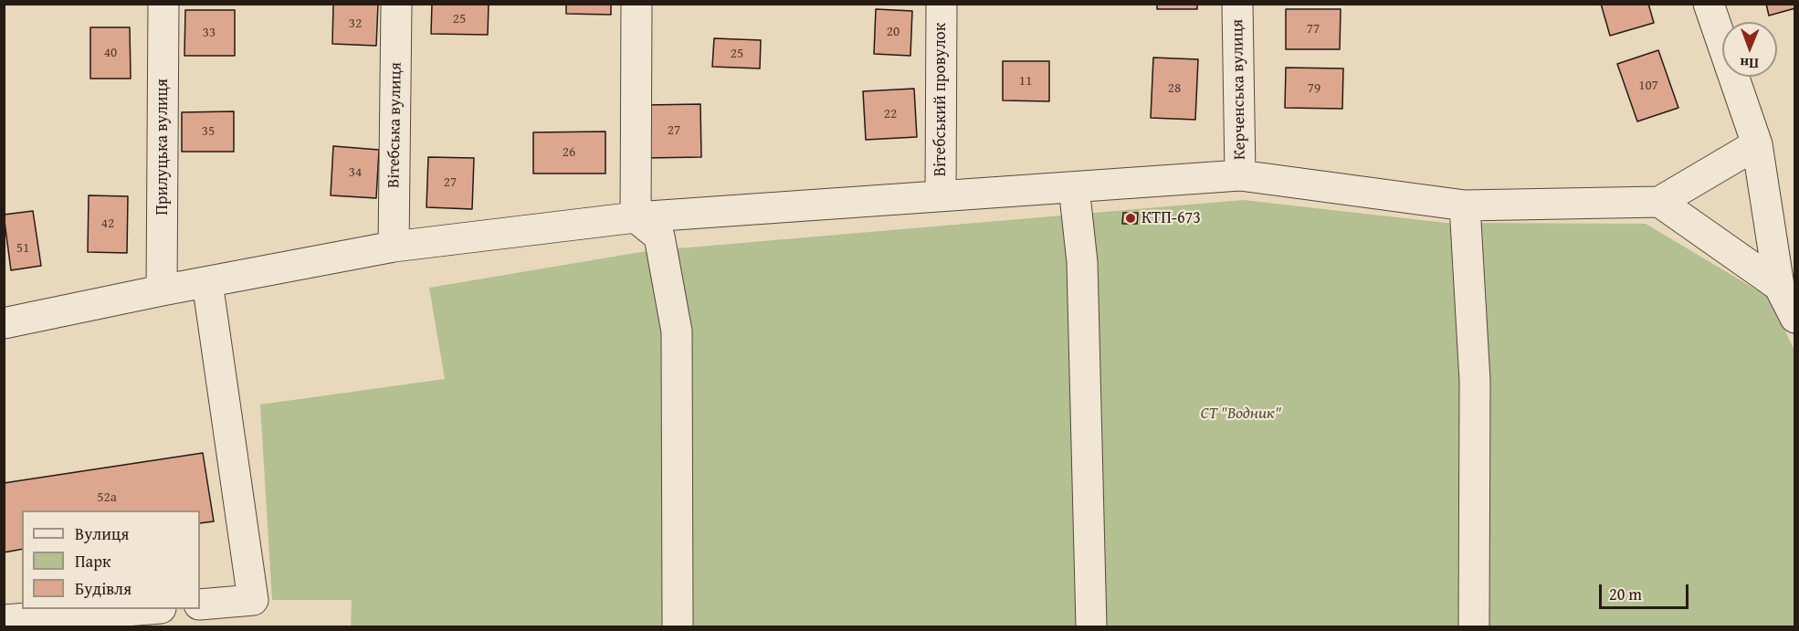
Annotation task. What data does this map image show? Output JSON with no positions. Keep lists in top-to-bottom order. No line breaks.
{"streets":{"street":["Керченська вулиця","Вітебський провулок","Вітебська вулиця","Прилуцька вулиця"]},"parks":["СТ \"Водник\""],"places":["КТП-673"],"house_numbers":["25","32","77","20","33","40","25","11","107","28","79","22","27","35","26","34","27","42","51","52а"],"legend":["Вулиця","Парк","Будівля"],"scale_bar":"20 m","north":"bottom"}
